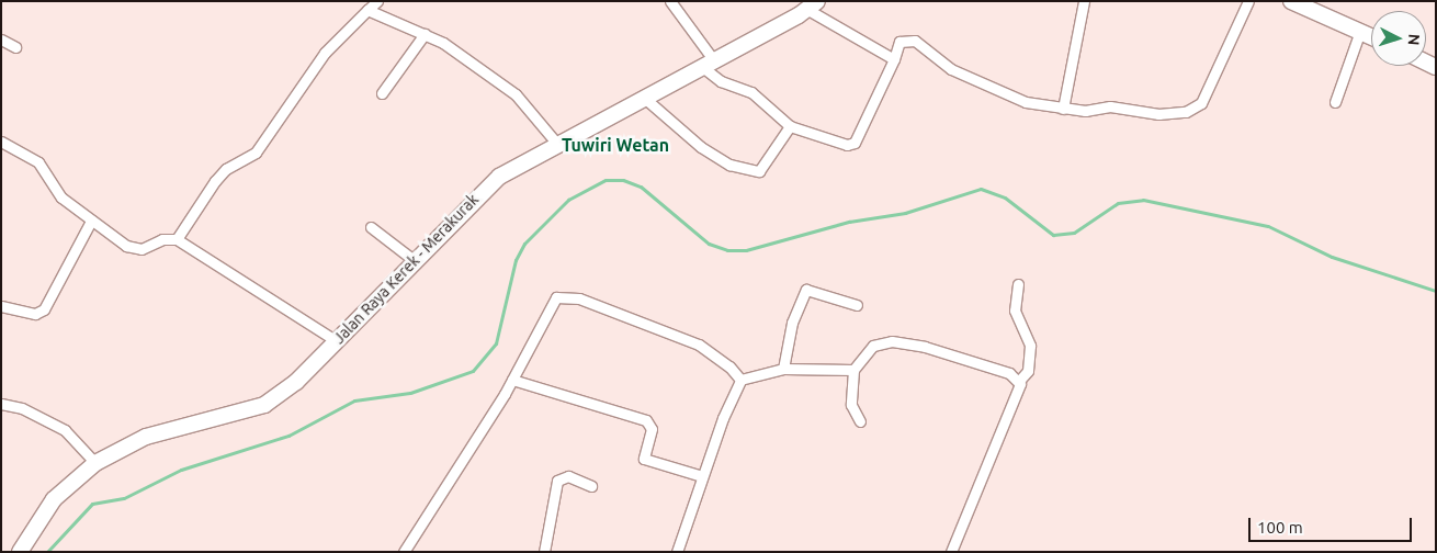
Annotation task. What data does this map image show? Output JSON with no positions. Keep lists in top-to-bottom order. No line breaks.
{"streets":{"main road":["Jalan Raya Kerek - Merakurak"]},"districts":["Tuwiri Wetan"],"scale_bar":"100 m","north":"right"}
